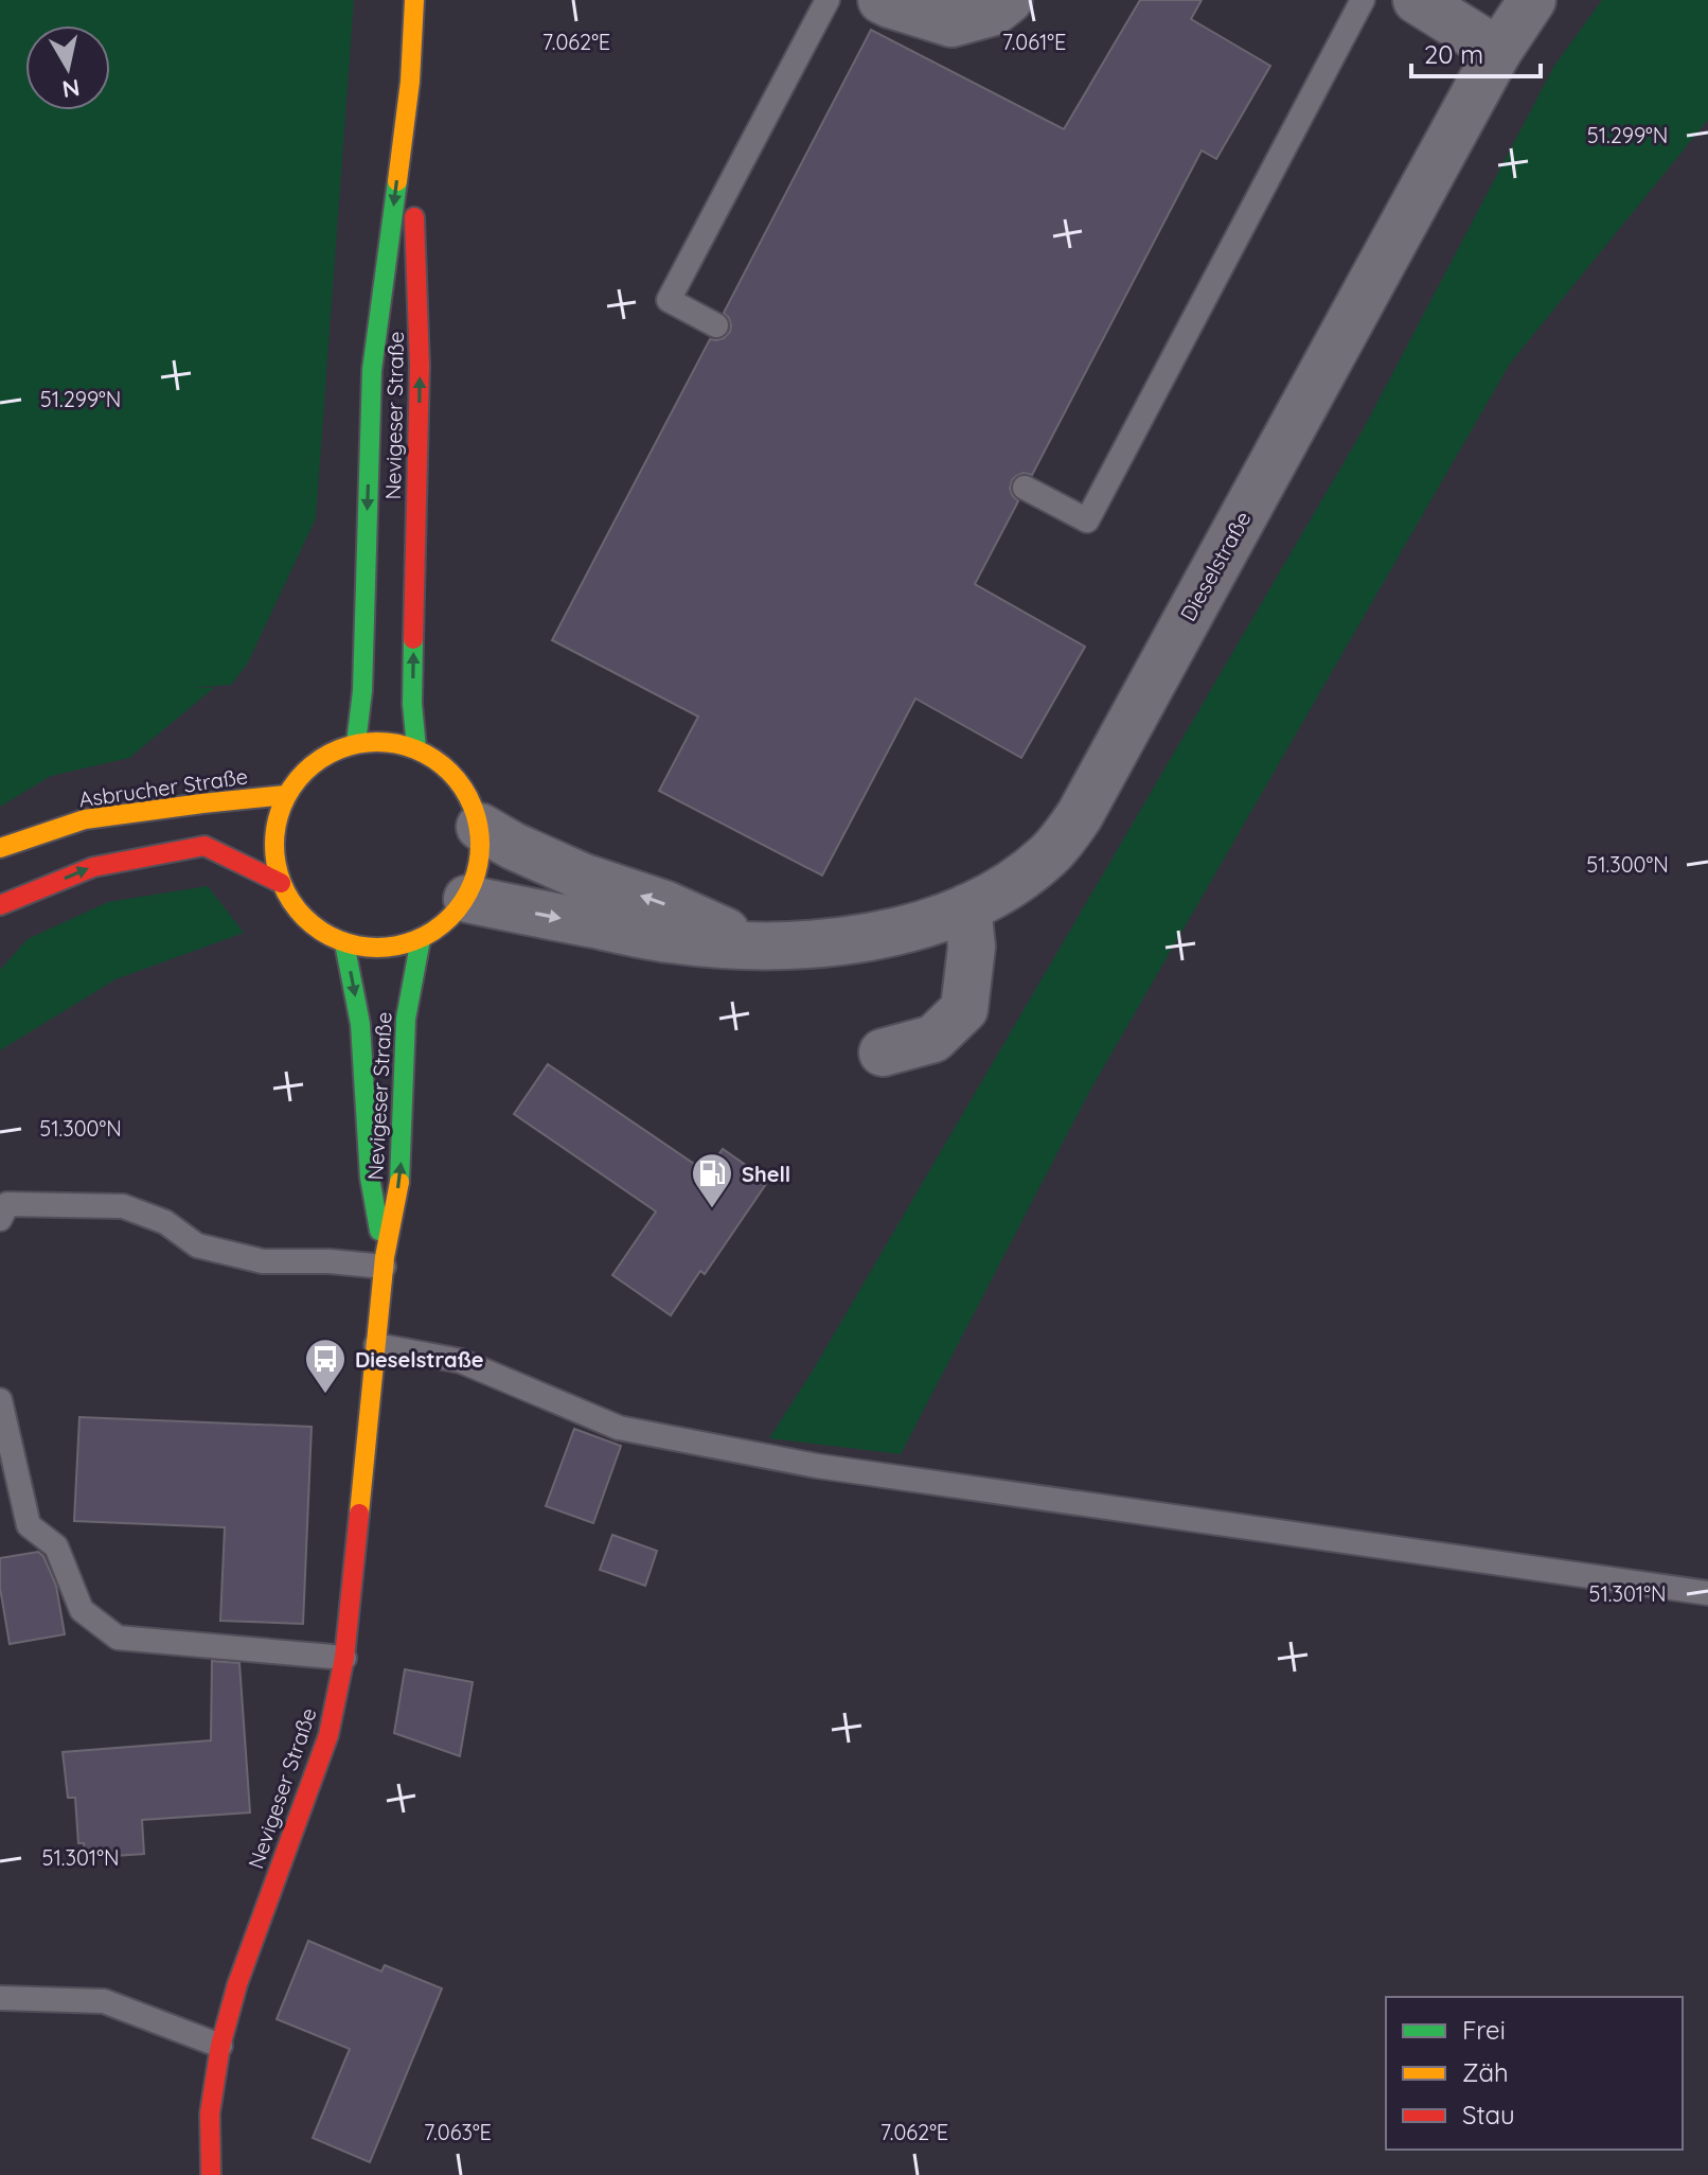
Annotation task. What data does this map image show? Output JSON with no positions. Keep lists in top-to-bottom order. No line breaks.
{"streets":{"main road":["Nevigeser Straße","Asbrucher Straße"],"street":["Dieselstraße"]},"crossings":[["Nevigeser Straße","Dieselstraße"],["Nevigeser Straße","Asbrucher Straße"],["Dieselstraße","Asbrucher Straße"]],"places":{"fuel station":["Shell"],"bus stop":["Dieselstraße"]},"legend":["Frei","Zäh","Stau"],"scale_bar":"20 m","north":"bottom","coordinates":["7.062°E","7.061°E","51.299°N","51.300°N","51.301°N","7.063°E"]}
